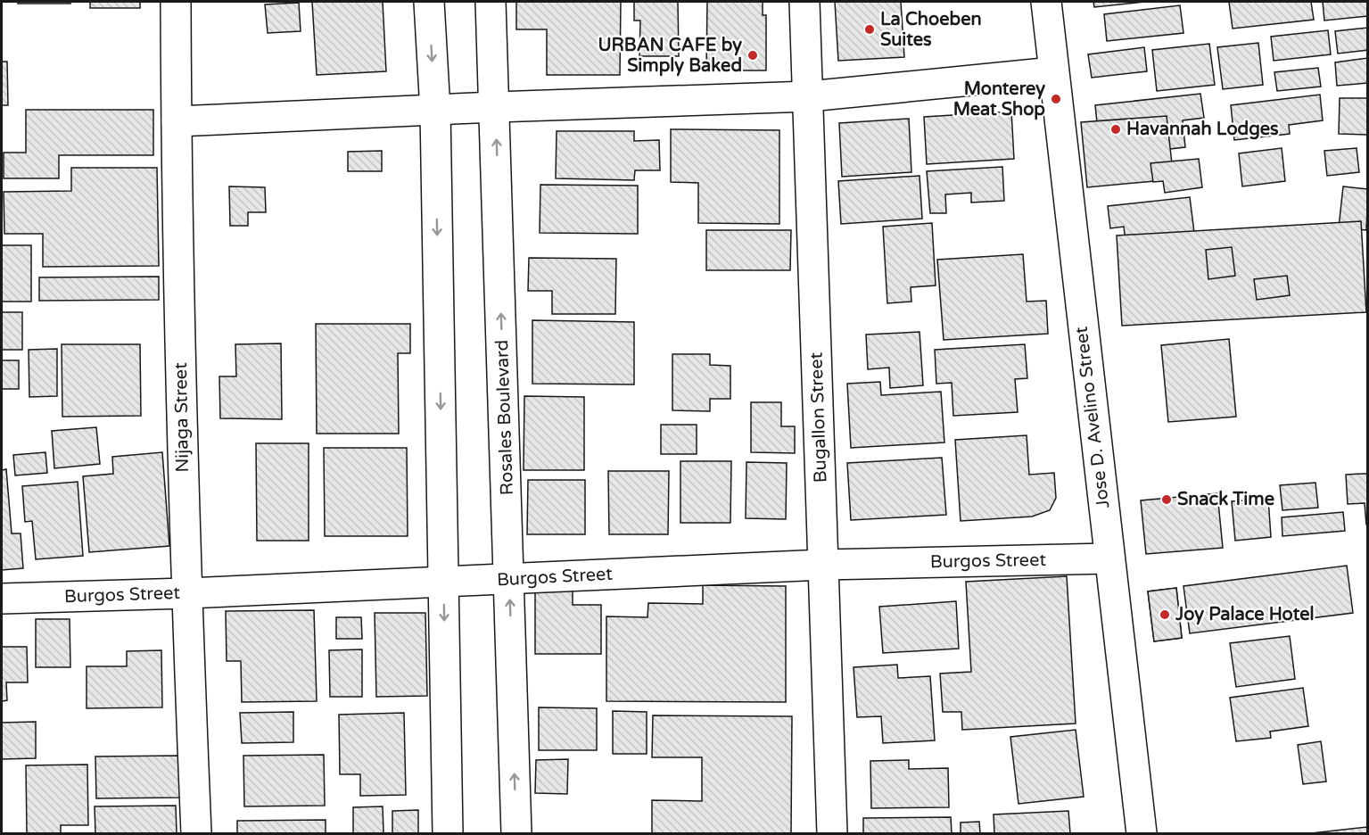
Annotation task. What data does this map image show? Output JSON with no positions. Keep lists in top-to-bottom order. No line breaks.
{"streets":{"street":["Nijaga Street","Rosales Boulevard","Bugallon Street","Jose D. Avelino Street","Burgos Street"]},"crossings":[["Nijaga Street","Burgos Street"],["Rosales Boulevard","Burgos Street"],["Bugallon Street","Burgos Street"],["Jose D. Avelino Street","Burgos Street"]],"places":["La Choeben Suites","URBAN CAFE by Simply Baked","Monterey Meat Shop","Havannah Lodges","Snack Time","Joy Palace Hotel"]}
